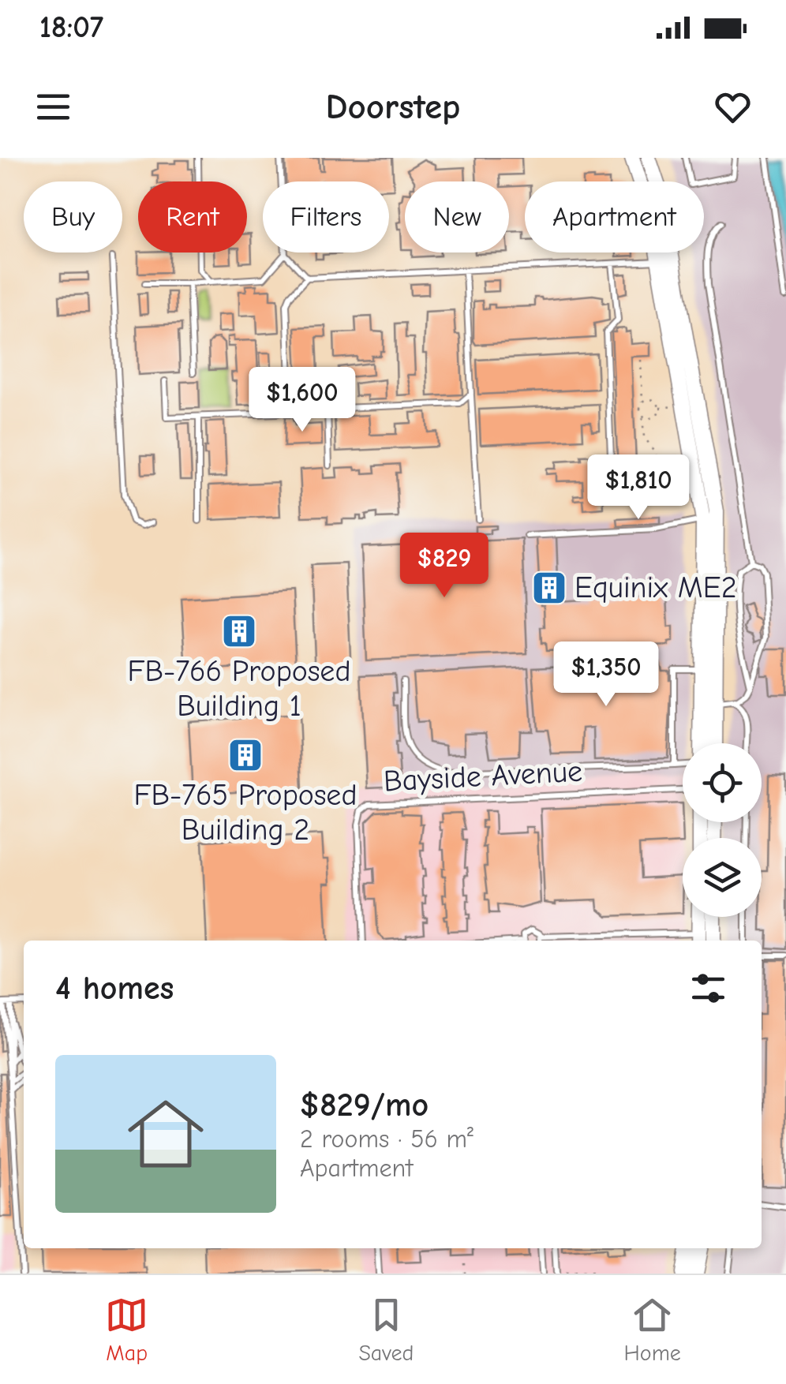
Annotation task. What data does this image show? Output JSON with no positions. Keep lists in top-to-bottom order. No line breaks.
{"streets":{"lane":["Bayside Avenue"]},"places":{"building":["Equinix ME2","FB-766 Proposed Building 1","FB-765 Proposed Building 2"]},"page":{"status":"18:07","header":"Doorstep","chip":["Buy","Rent","Filters","New","Apartment"],"price":["$1,600","$1,810","$829","$1,350"],"heading":"4 homes","list":[{"name":"$829/mo","note":"2 rooms · 56 m² · Apartment"}],"tabs":["Map","Saved","Home"]}}
